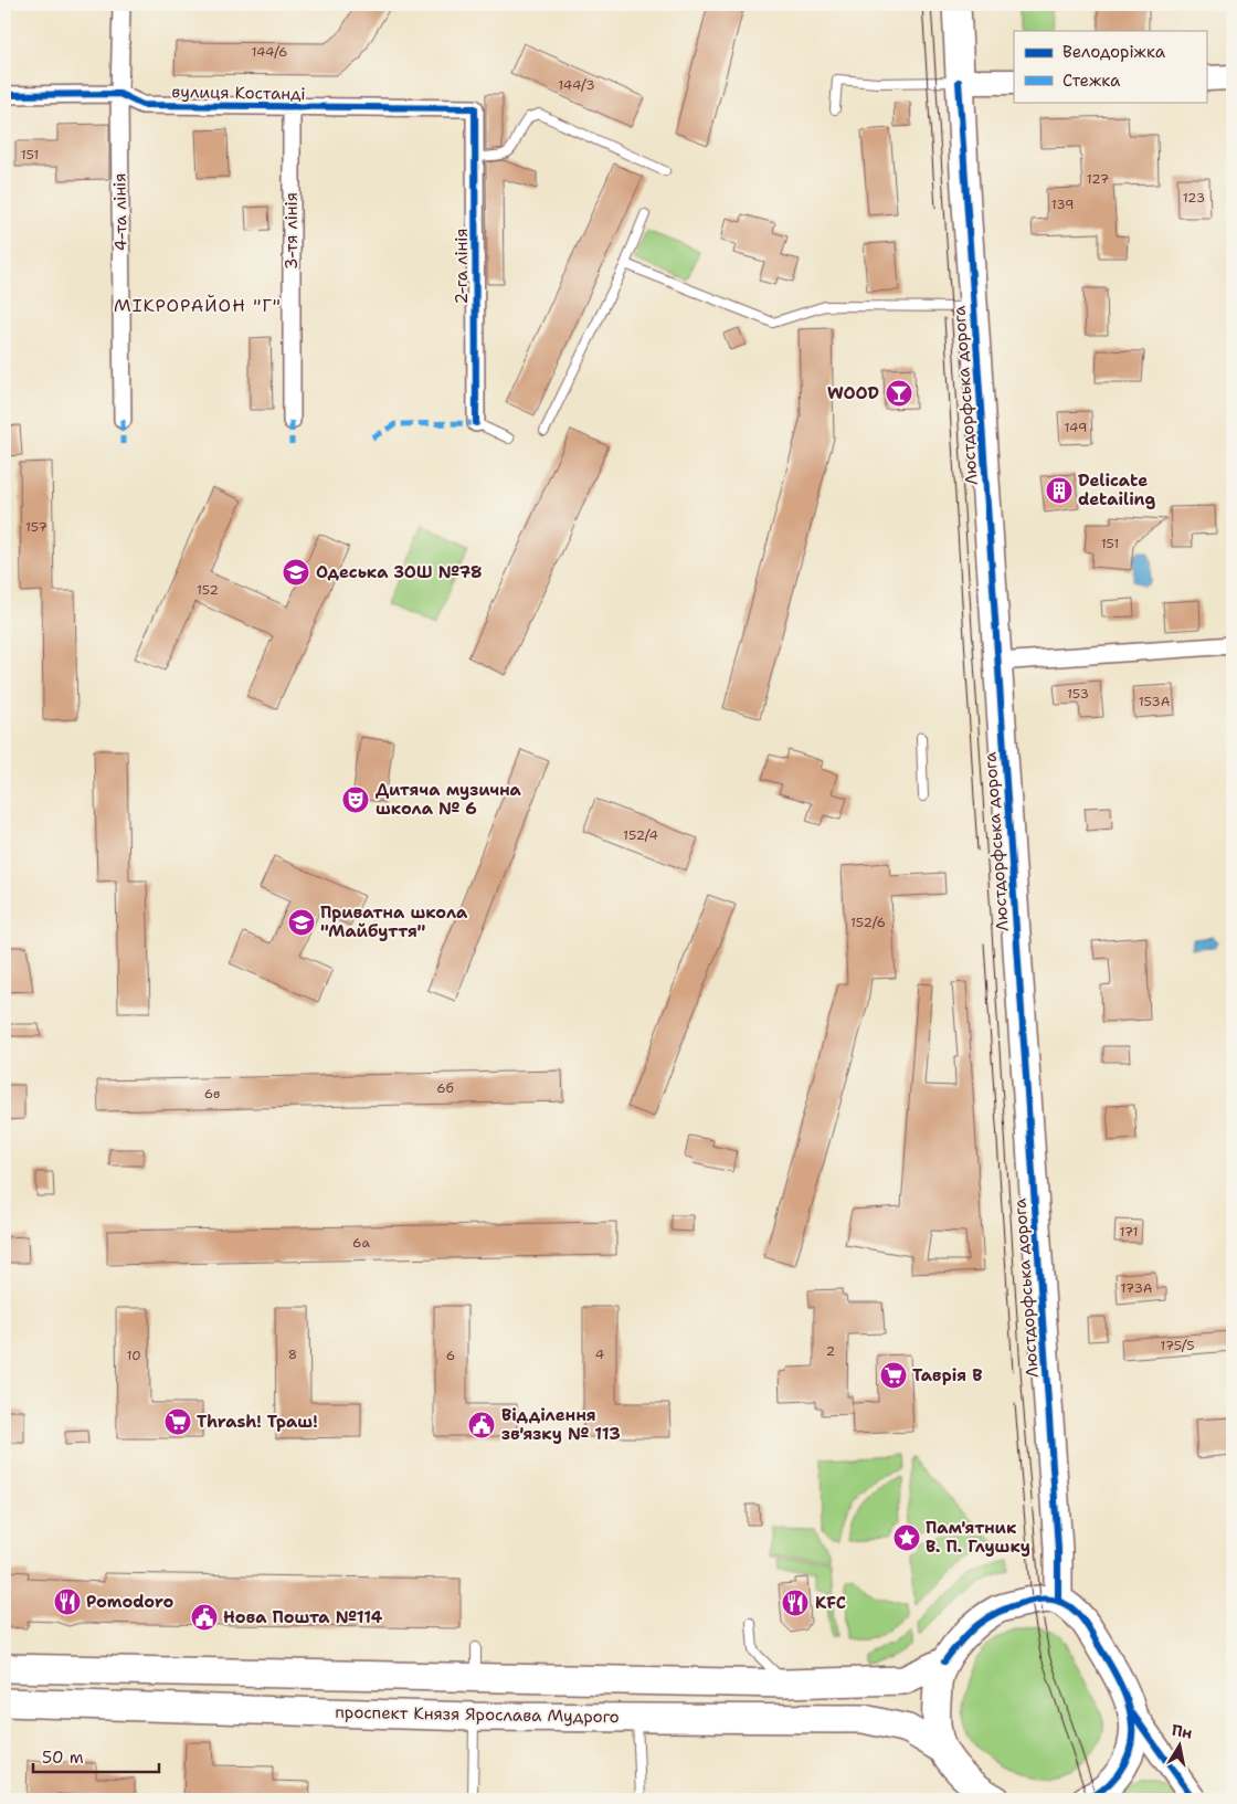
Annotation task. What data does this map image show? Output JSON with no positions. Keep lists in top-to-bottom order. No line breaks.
{"streets":{"main road":["Люстдорфська дорога","проспект Князя Ярослава Мудрого"],"street":["вулиця Костанді","4-та лінія","3-тя лінія","2-га лінія"]},"crossings":[["вулиця Костанді","4-та лінія"],["вулиця Костанді","3-тя лінія"],["вулиця Костанді","2-га лінія"]],"districts":["МІКРОРАЙОН \"Г\""],"places":{"bar":["WOOD"],"building":["Delicate detailing"],"school or university":["Одеська ЗОШ №78","Приватна школа \"Майбуття\""],"theatre":["Дитяча музична школа № 6"],"supermarket":["Таврія В","Thrash! Траш!"],"public building":["Відділення зв'язку № 113","Нова Пошта №114"],"place":["Пам'ятник В. П. Глушку"],"restaurant":["Pomodoro","KFC"]},"house_numbers":["144/6","144/3","151","127","123","139","149","157","151","152","153","153А","152/4","152/6","6б","6в","171","6а","173А","175/5","2","8","4","10","6"],"legend":["Велодоріжка","Стежка"],"scale_bar":"50 m","north":"top"}
